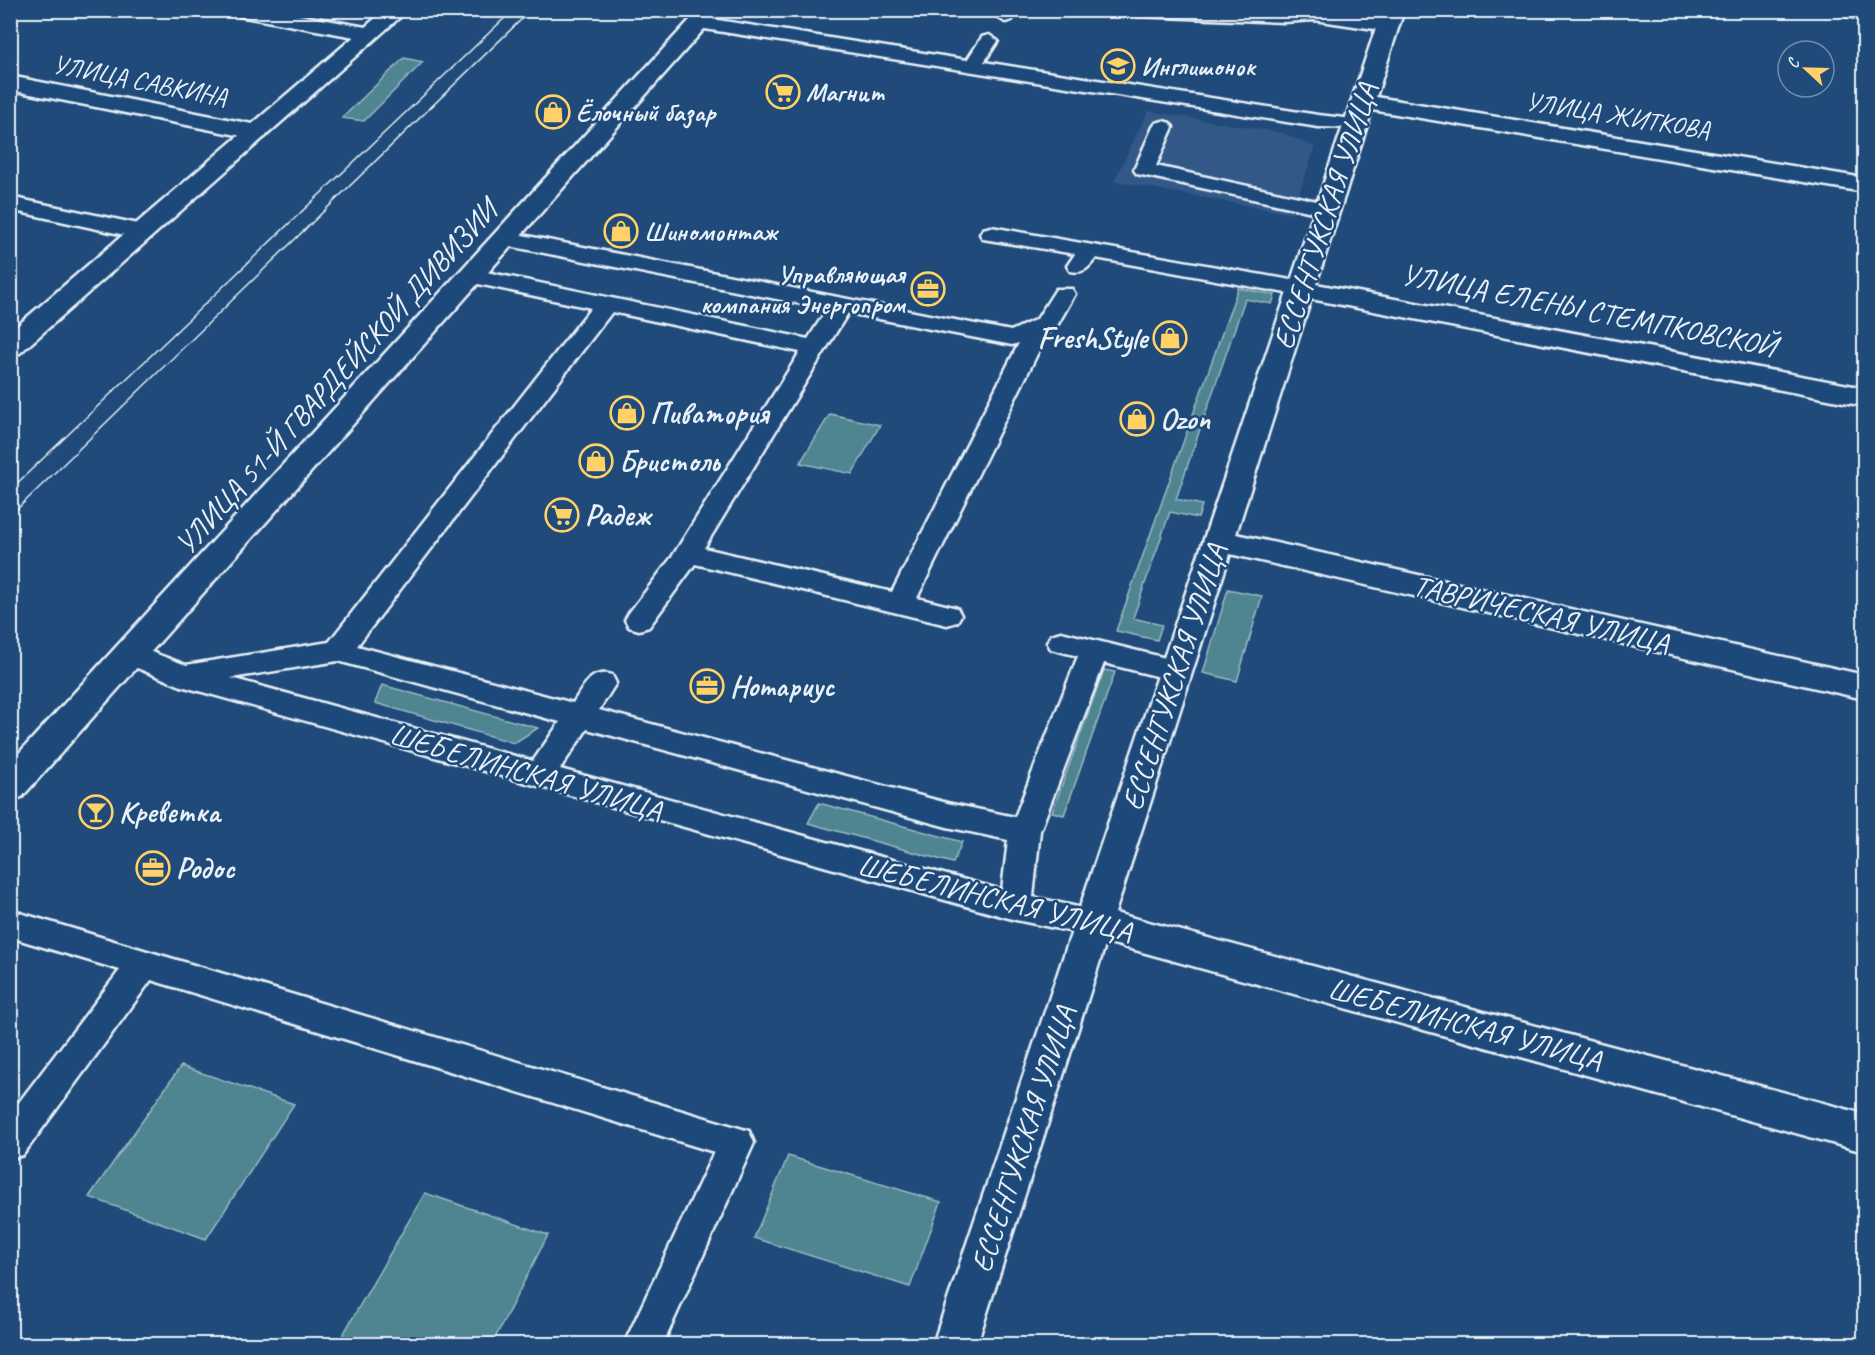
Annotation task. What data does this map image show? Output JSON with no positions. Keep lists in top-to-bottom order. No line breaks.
{"streets":{"street":["УЛИЦА САВКИНА","УЛИЦА ЖИТКОВА","ЕССЕНТУКСКАЯ УЛИЦА","УЛИЦА ЕЛЕНЫ СТЕМПКОВСКОЙ","УЛИЦА 51-Й ГВАРДЕЙСКОЙ ДИВИЗИИ","ТАВРИЧЕСКАЯ УЛИЦА","ШЕБЕЛИНСКАЯ УЛИЦА"]},"crossings":[["УЛИЦА ЖИТКОВА","ЕССЕНТУКСКАЯ УЛИЦА"],["ЕССЕНТУКСКАЯ УЛИЦА","УЛИЦА ЕЛЕНЫ СТЕМПКОВСКОЙ"],["ЕССЕНТУКСКАЯ УЛИЦА","ТАВРИЧЕСКАЯ УЛИЦА"],["ЕССЕНТУКСКАЯ УЛИЦА","ШЕБЕЛИНСКАЯ УЛИЦА"],["УЛИЦА 51-Й ГВАРДЕЙСКОЙ ДИВИЗИИ","ШЕБЕЛИНСКАЯ УЛИЦА"]],"places":{"school or university":["Инглишонок"],"supermarket":["Магнит","Радеж"],"shop":["Ёлочный базар","Шиномонтаж","FreshStyle","Пиватория","Ozon","Бристоль"],"office":["Управляющая компания Энергопром","Нотариус","Родос"],"bar":["Креветка"]},"north":"left"}
